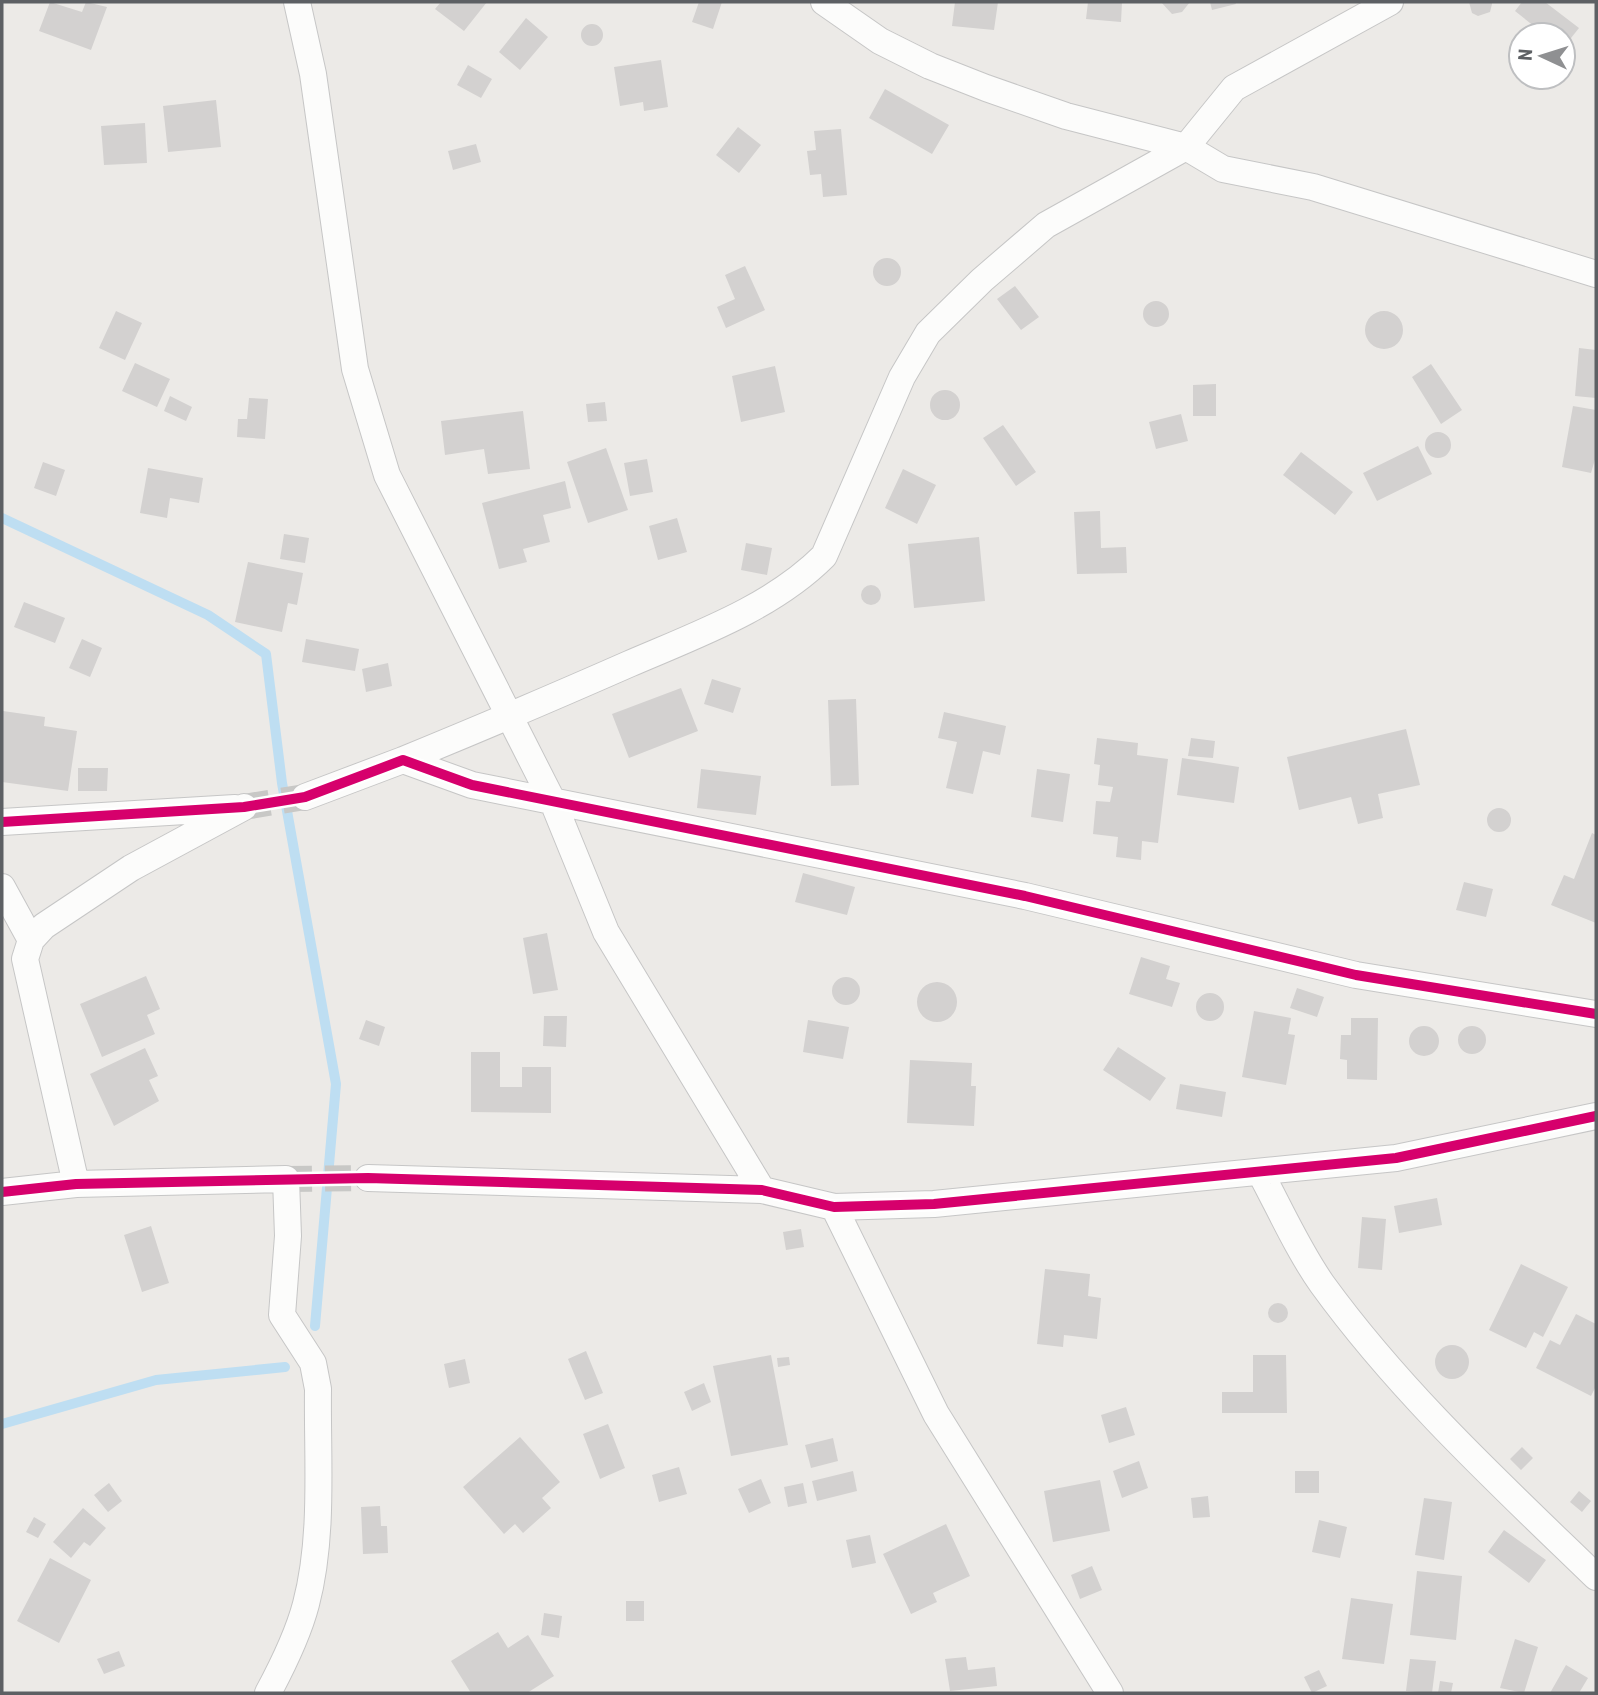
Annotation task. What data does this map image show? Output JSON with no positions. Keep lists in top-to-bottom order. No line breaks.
{"north":"left"}
